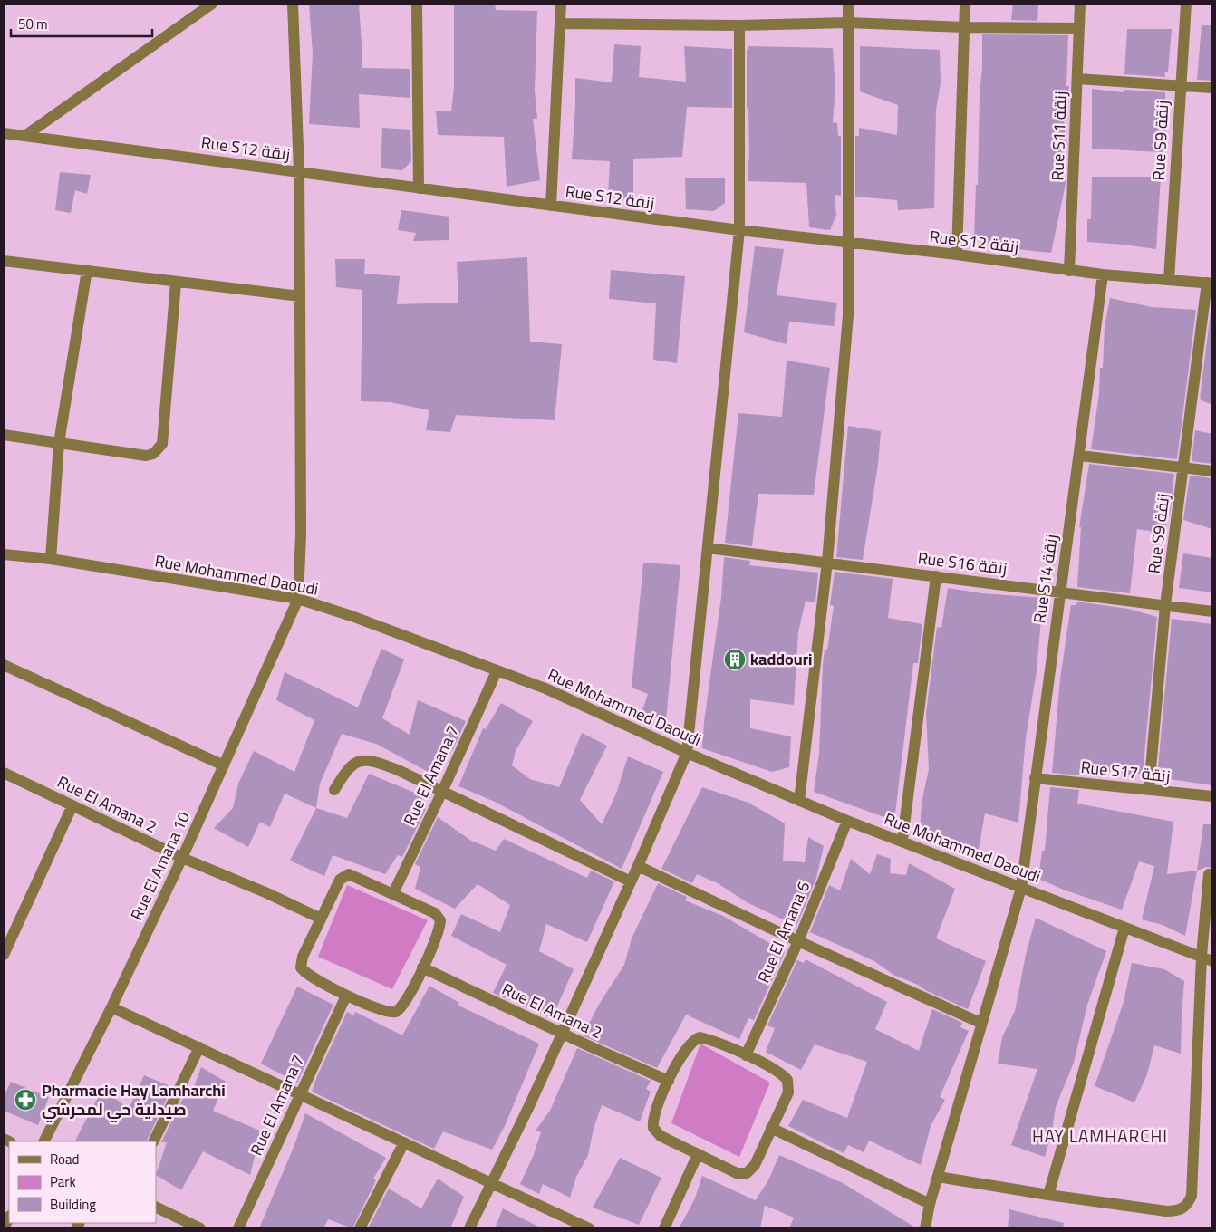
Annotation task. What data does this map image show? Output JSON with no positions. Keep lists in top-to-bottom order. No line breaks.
{"streets":{"street":["Rue S11 زنقة","Rue S9 زنقة","Rue S12 زنقة","Rue S16 زنقة","Rue Mohammed Daoudi","Rue S14 زنقة","Rue S17 زنقة","Rue El Amana 7","Rue El Amana 2","Rue El Amana 10","Rue El Amana 6"]},"crossings":[["Rue S11 زنقة","Rue S12 زنقة"],["Rue S9 زنقة","Rue S12 زنقة"],["Rue S9 زنقة","Rue S16 زنقة"],["Rue S9 زنقة","Rue S17 زنقة"],["Rue S12 زنقة","Rue S14 زنقة"],["Rue S16 زنقة","Rue S14 زنقة"],["Rue Mohammed Daoudi","Rue S14 زنقة"],["Rue Mohammed Daoudi","Rue El Amana 7"],["Rue Mohammed Daoudi","Rue El Amana 10"],["Rue Mohammed Daoudi","Rue El Amana 6"],["Rue S14 زنقة","Rue S17 زنقة"],["Rue El Amana 7","Rue El Amana 2"],["Rue El Amana 2","Rue El Amana 10"],["Rue El Amana 2","Rue El Amana 6"]],"districts":["HAY LAMHARCHI"],"places":{"building":["kaddouri"],"pharmacy":["Pharmacie Hay Lamharchi صيدلية حي لمحرشي"]},"legend":["Road","Park","Building"],"scale_bar":"50 m"}
